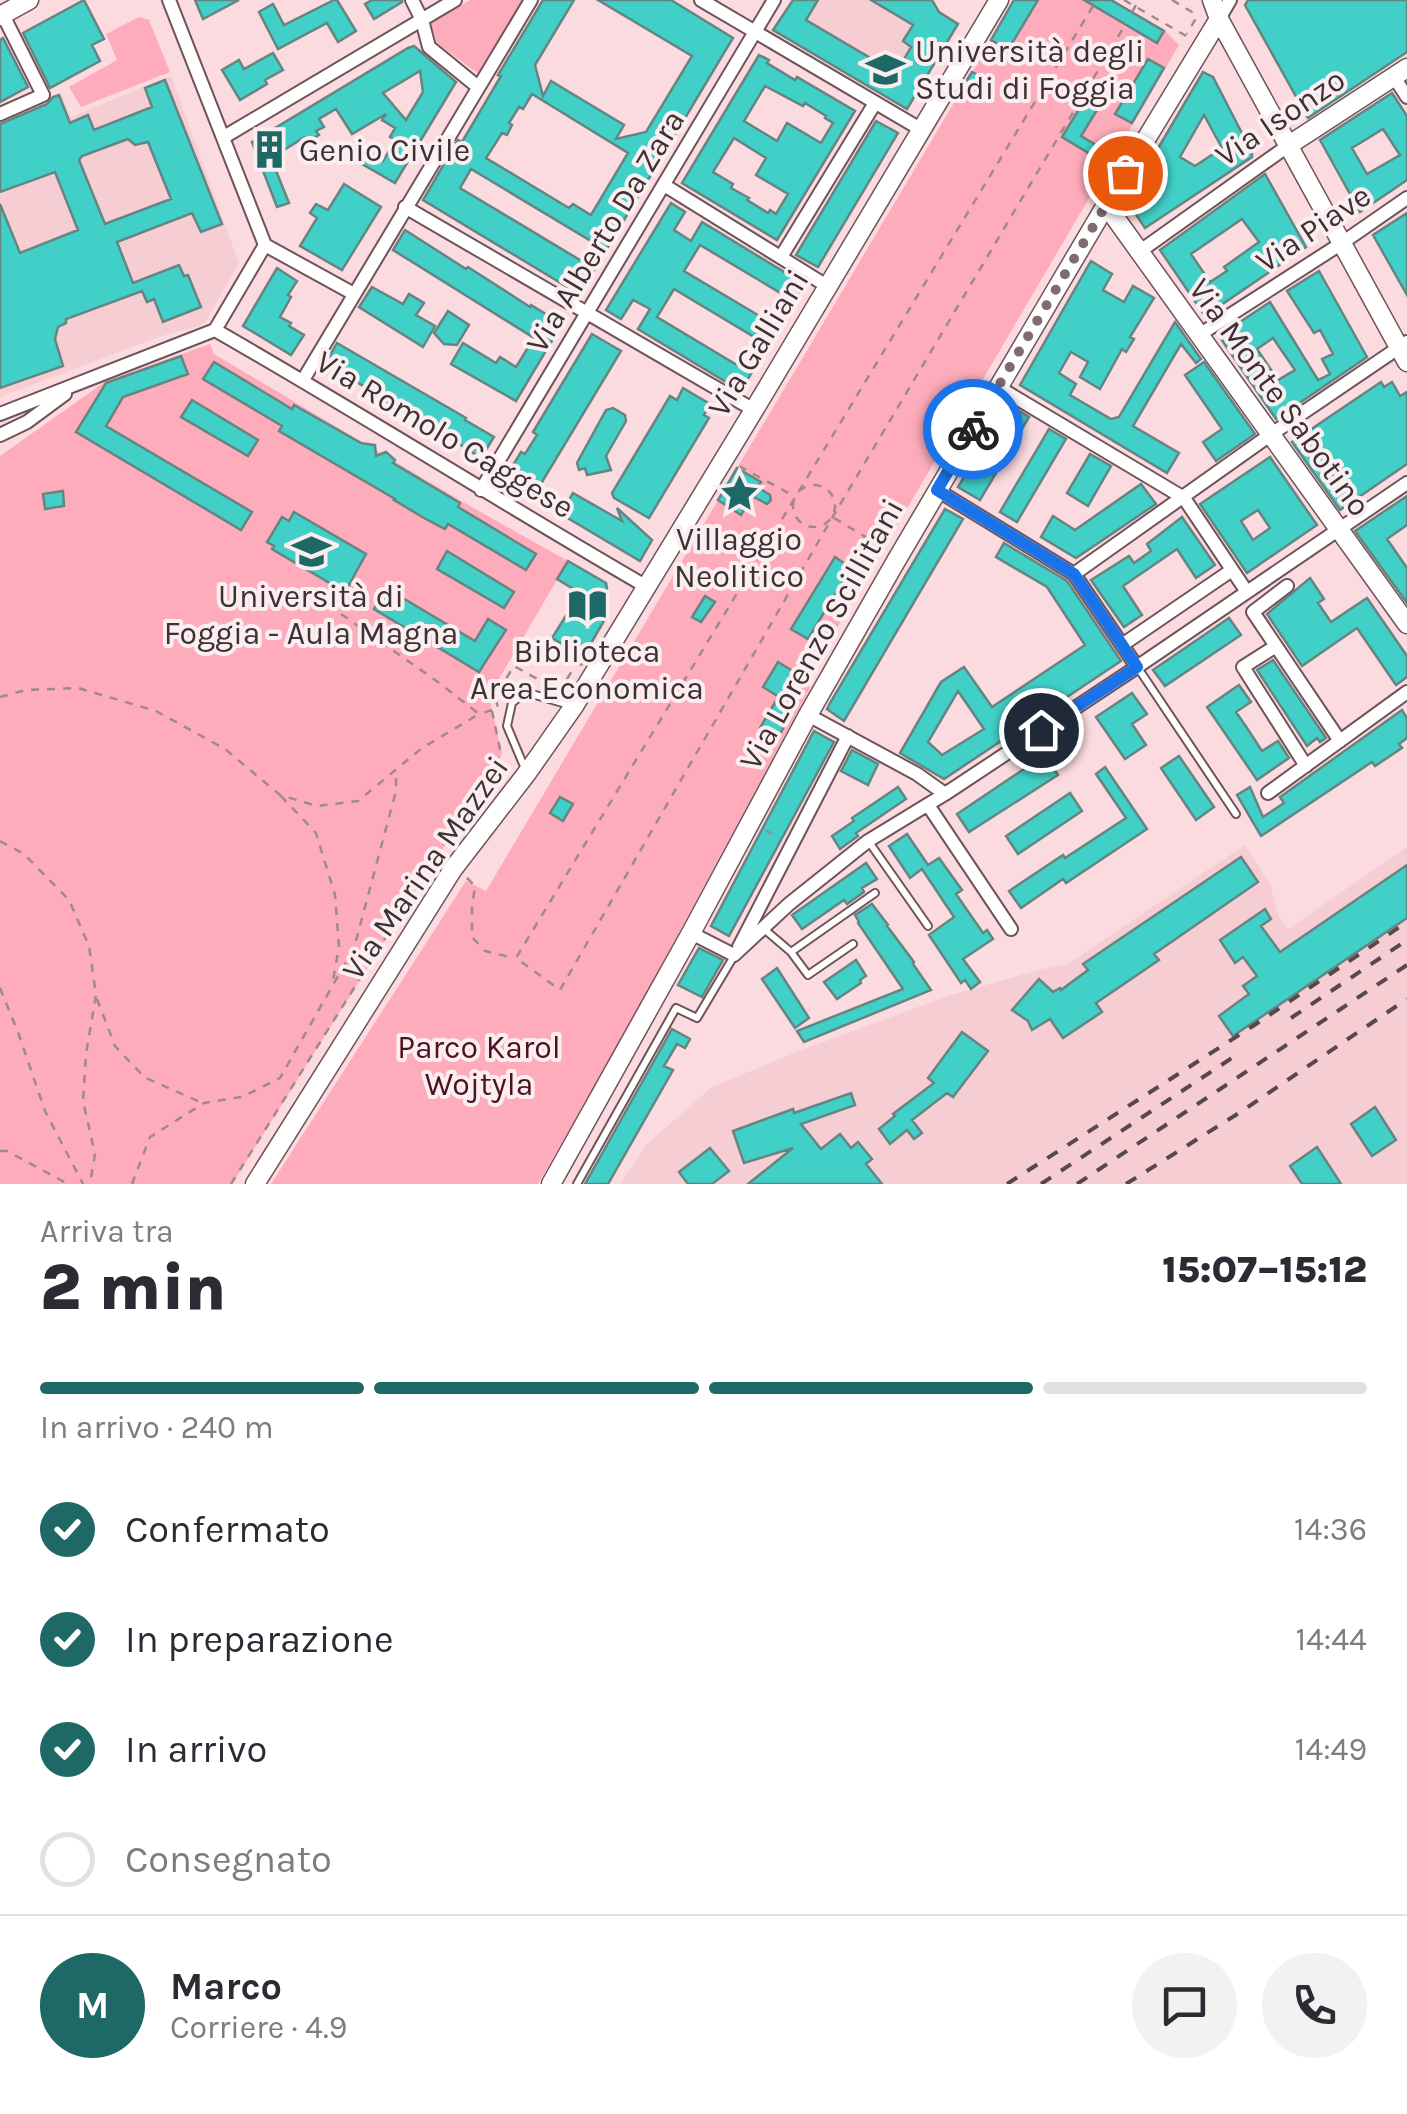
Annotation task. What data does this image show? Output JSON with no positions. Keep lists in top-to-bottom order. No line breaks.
{"streets":{"street":["Via Isonzo","Via Piave","Via Alberto Da Zara","Via Galliani","Via Monte Sabotino","Via Romolo Caggese","Via Lorenzo Scillitani","Via Marina Mazzei"]},"crossings":[["Via Isonzo","Via Monte Sabotino"],["Via Piave","Via Monte Sabotino"],["Via Alberto Da Zara","Via Romolo Caggese"],["Via Galliani","Via Romolo Caggese"],["Via Galliani","Via Marina Mazzei"],["Via Monte Sabotino","Via Lorenzo Scillitani"],["Via Romolo Caggese","Via Marina Mazzei"]],"parks":["Parco Karol Wojtyla"],"places":{"school or university":["Università degli Studi di Foggia","Università di Foggia - Aula Magna"],"building":["Genio Civile"],"place":["Villaggio Neolitico"],"library":["Biblioteca Area Economica"]},"page":{"heading":["2 min","Arriva tra","15:07–15:12"],"panel":["Marco","Corriere · 4.9"],"bar":"In arrivo · 240 m","list":[["Confermato","14:36"],["In preparazione","14:44"],["In arrivo","14:49"],"Consegnato"],"round":"M"}}
